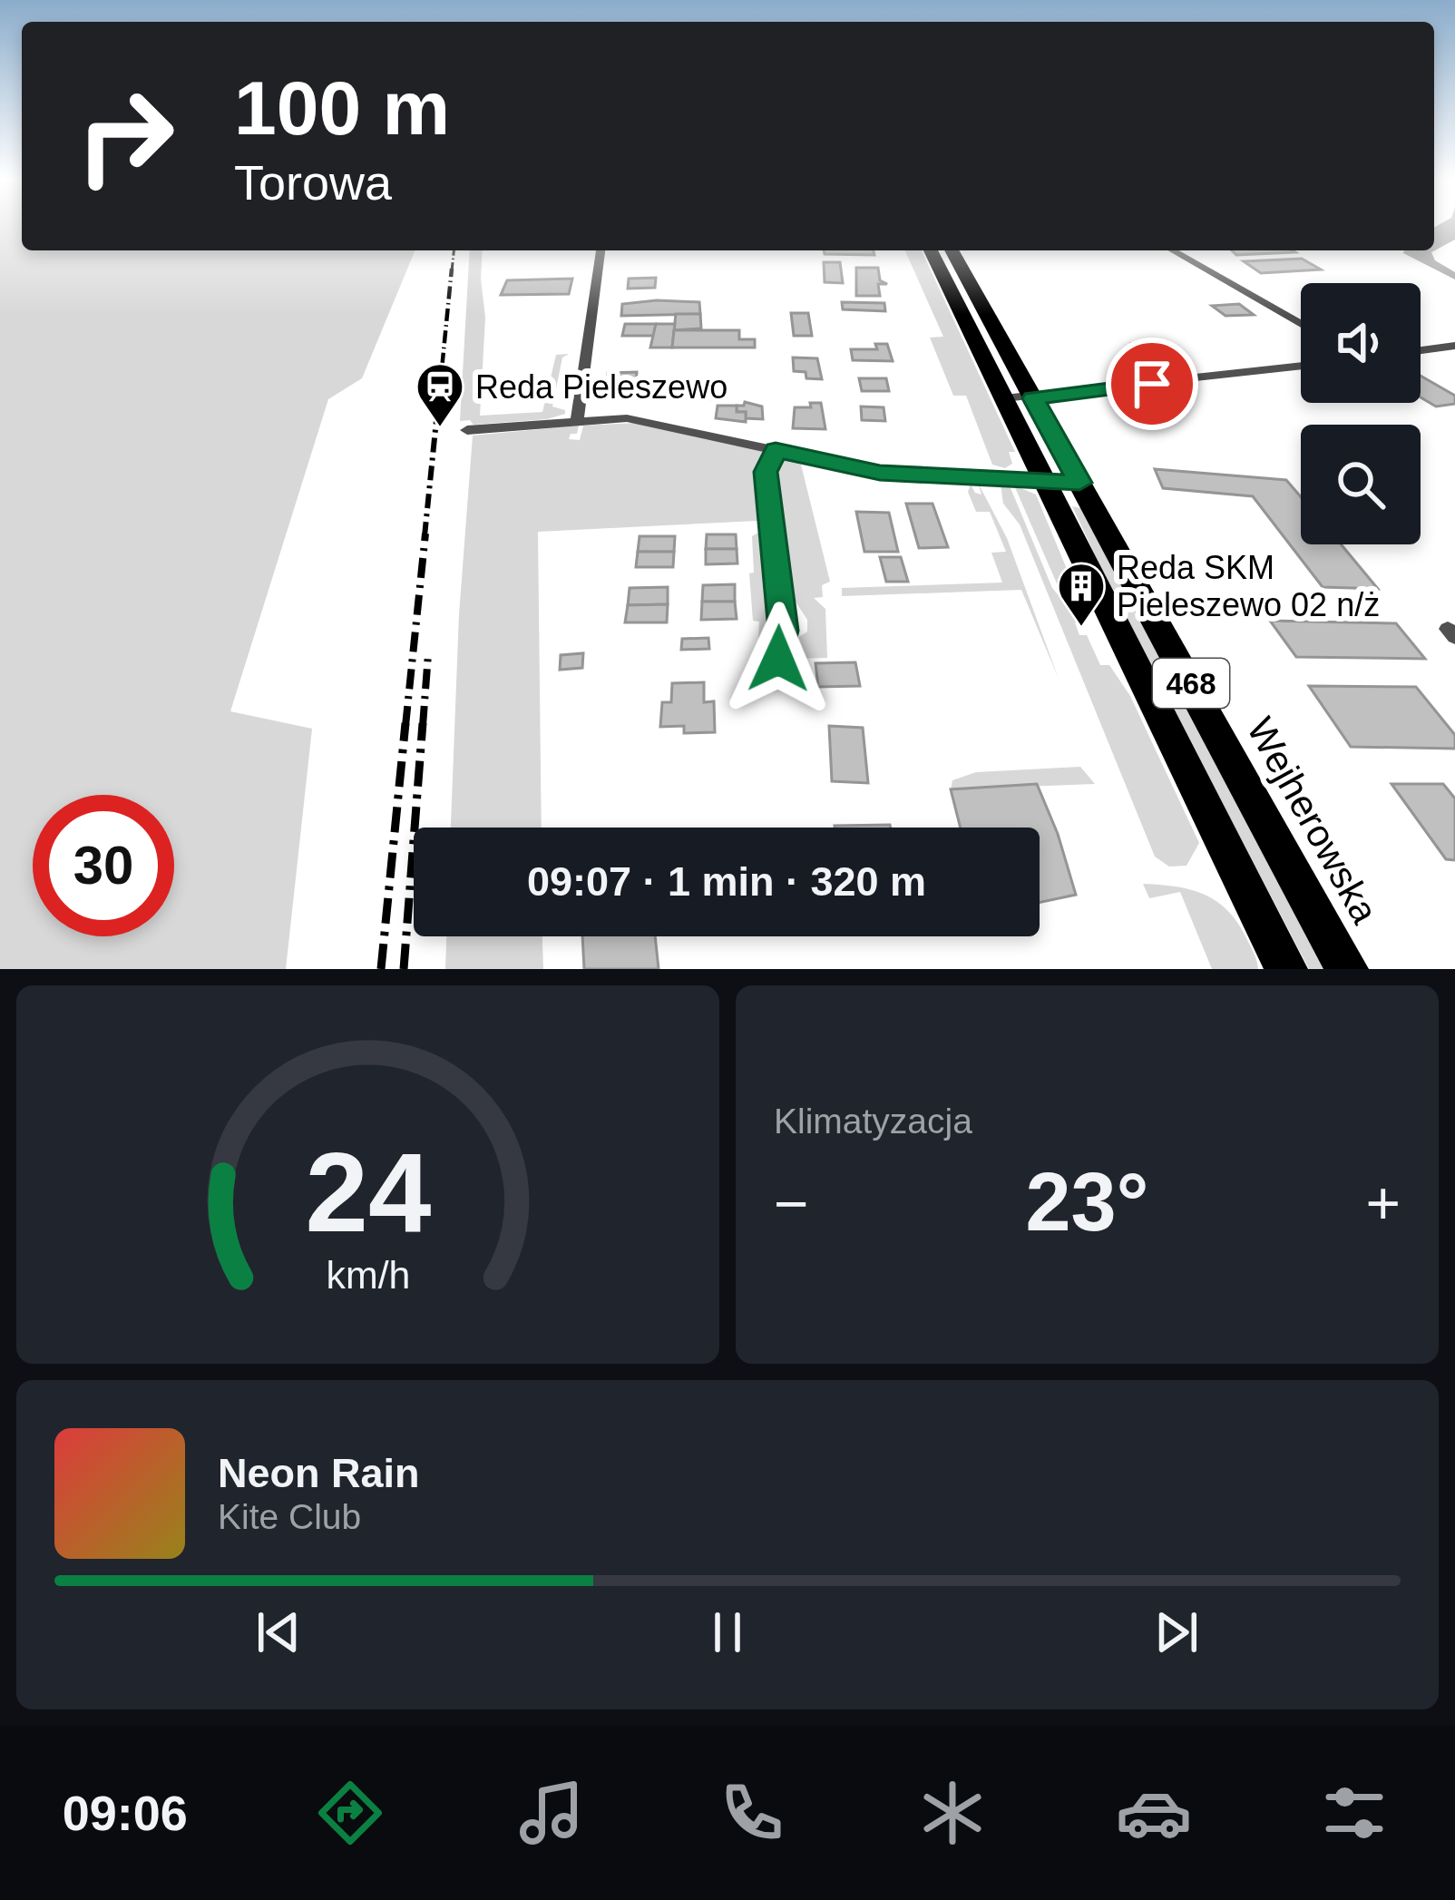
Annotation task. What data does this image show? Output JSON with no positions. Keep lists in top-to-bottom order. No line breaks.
{"streets":{"main road":["468","Wejherowska"]},"places":{"station":["Reda Pieleszewo"],"building":["Reda SKM Pieleszewo 02 n/ż"]},"page":{"turn":["100 m","Torowa"],"limit":"30","trip":"09:07 · 1 min · 320 m","tile":"Klimatyzacja","heat":["−","23°","+"],"song":["Neon Rain","Kite Club"],"tabs":"09:06","gauge":["24","km/h"]}}
